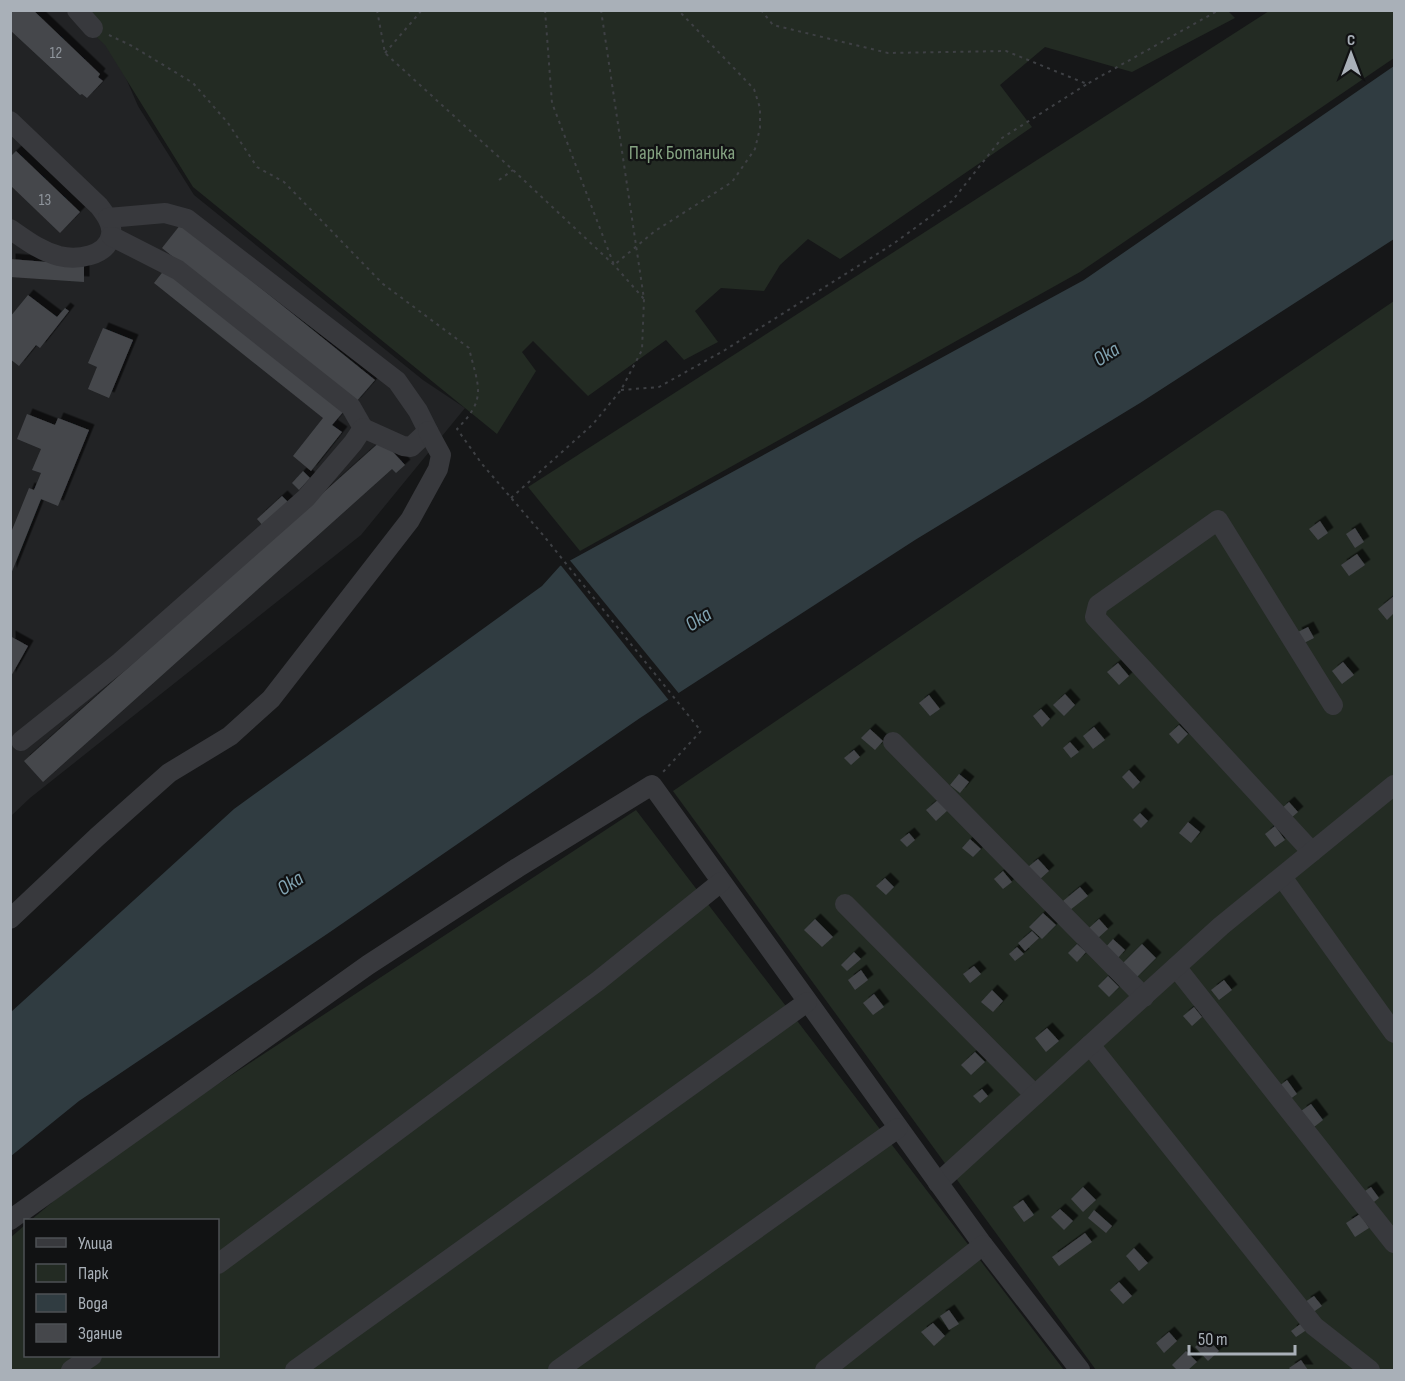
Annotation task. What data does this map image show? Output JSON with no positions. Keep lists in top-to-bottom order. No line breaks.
{"water":["Ока"],"parks":["Парк Ботаника"],"house_numbers":["12","13"],"legend":["Улица","Парк","Вода","Здание"],"scale_bar":"50 m","north":"top"}
